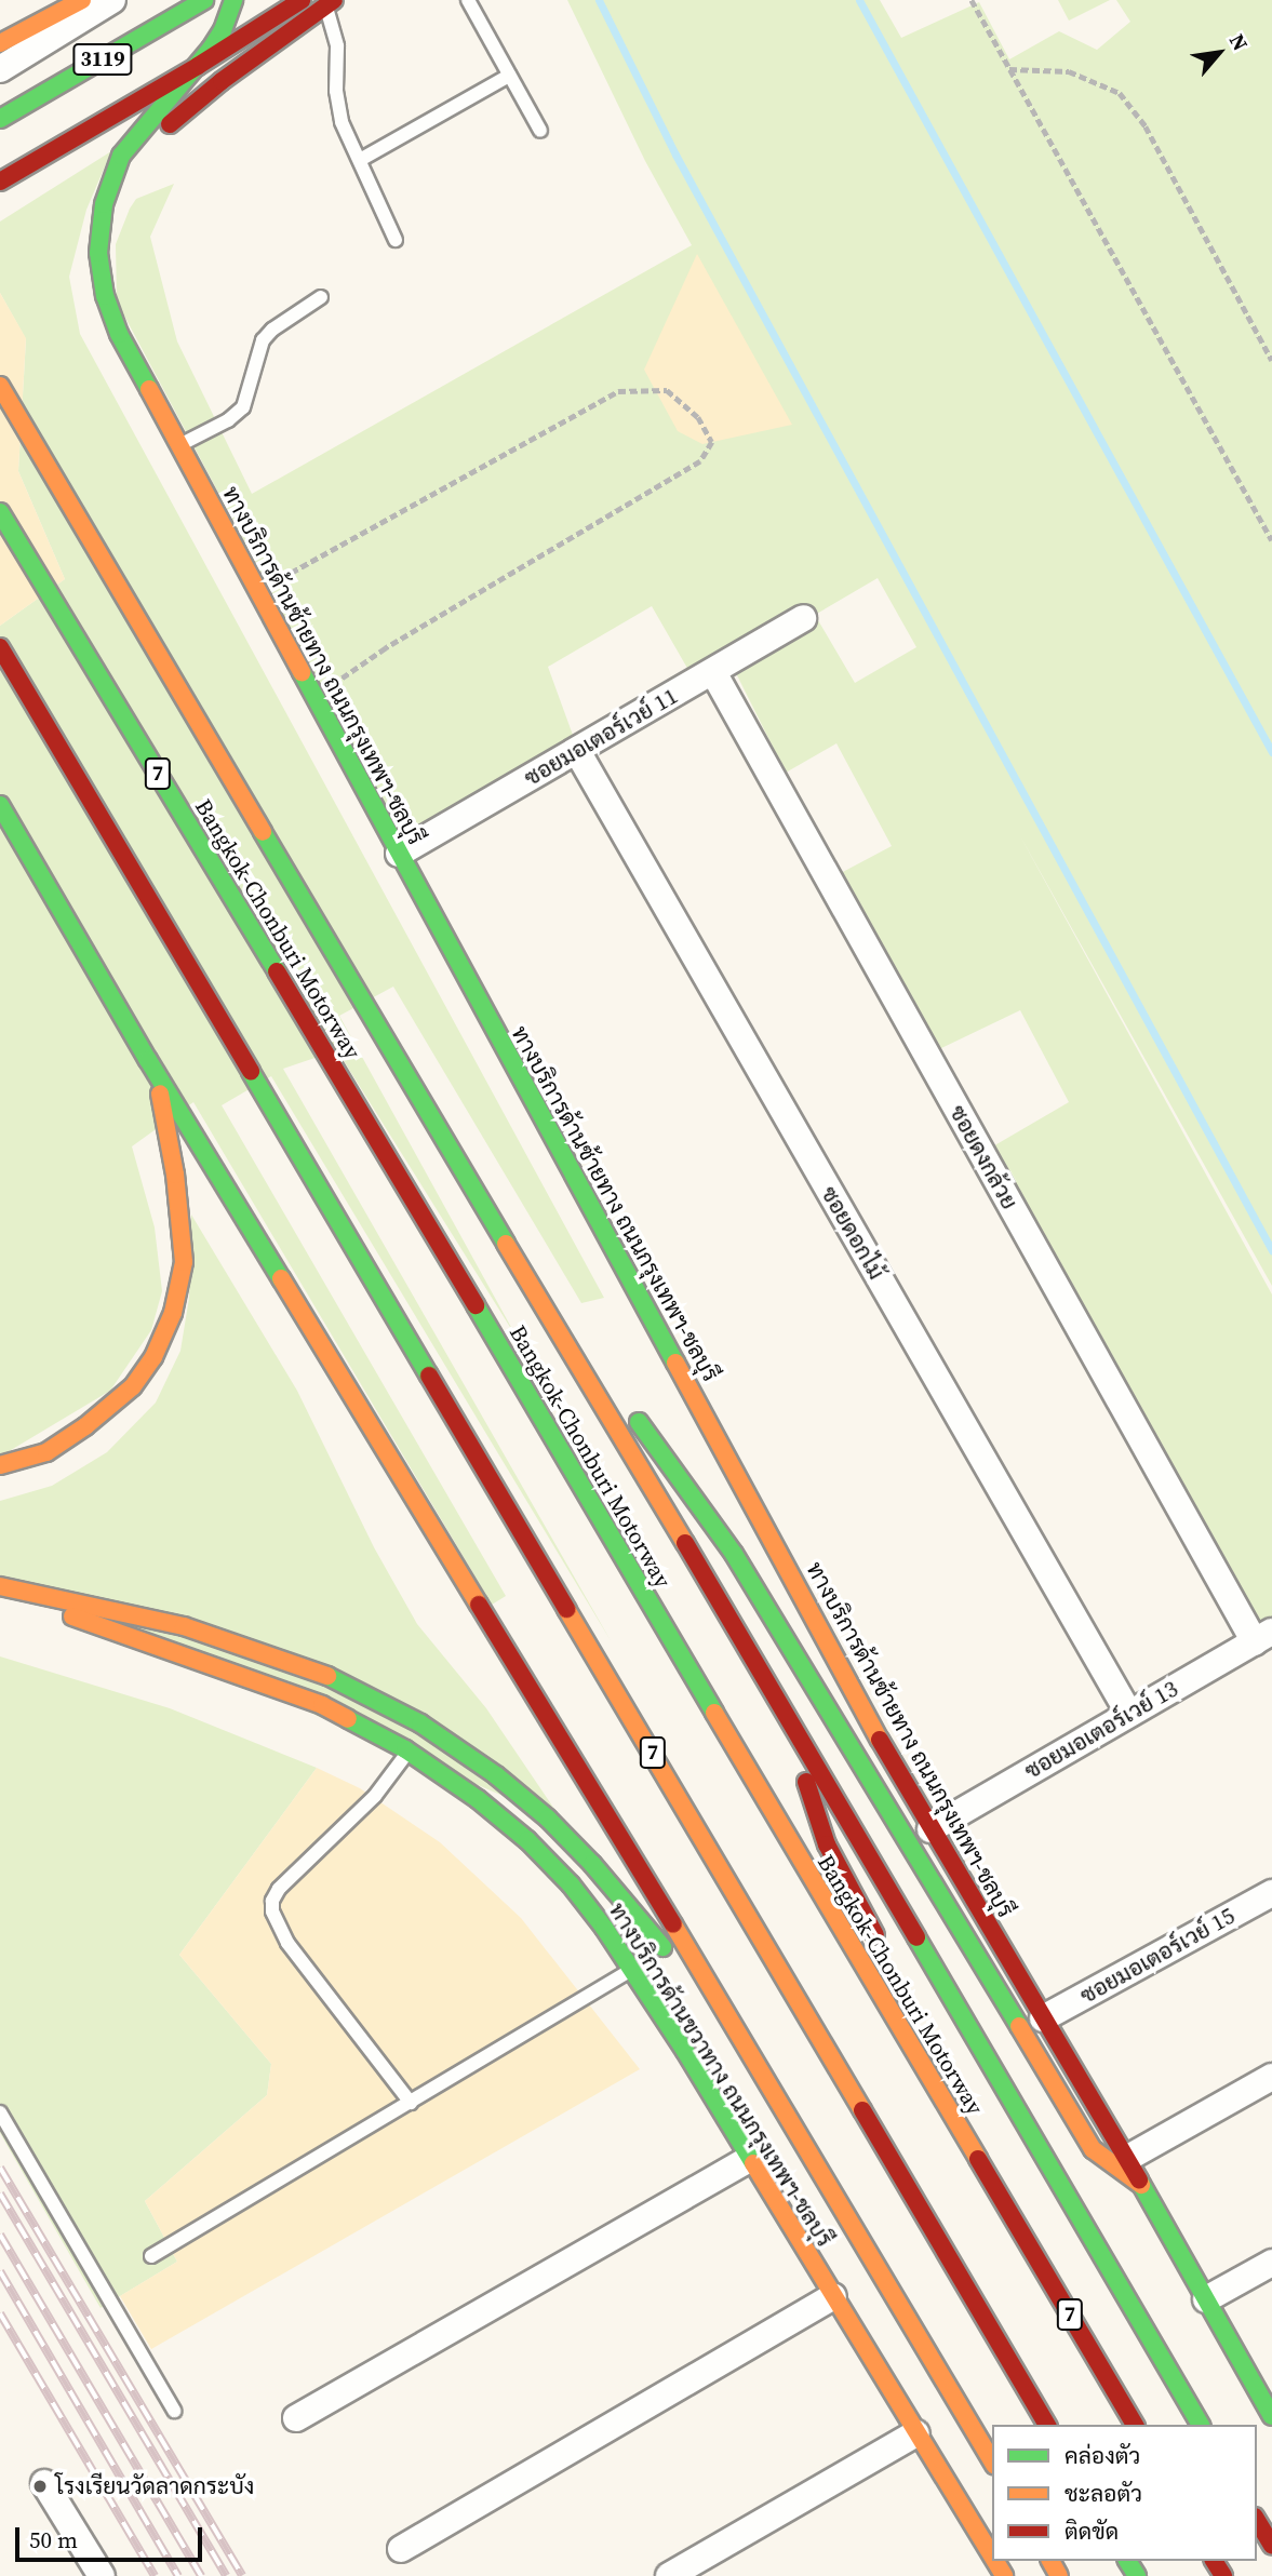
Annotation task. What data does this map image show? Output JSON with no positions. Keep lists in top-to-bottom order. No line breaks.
{"streets":{"main road":["3119","ทางบริการด้านซ้ายทาง ถนนกรุงเทพฯ-ชลบุรี","7","Bangkok-Chonburi Motorway","ทางบริการด้านขวาทาง ถนนกรุงเทพฯ-ชลบุรี"],"street":["ซอยมอเตอร์เวย์ 11","ซอยดงกล้วย","ซอยดอกไม้","ซอยมอเตอร์เวย์ 13","ซอยมอเตอร์เวย์ 15"]},"crossings":[["ทางบริการด้านซ้ายทาง ถนนกรุงเทพฯ-ชลบุรี","ซอยมอเตอร์เวย์ 11"],["ทางบริการด้านซ้ายทาง ถนนกรุงเทพฯ-ชลบุรี","ซอยมอเตอร์เวย์ 13"],["ทางบริการด้านซ้ายทาง ถนนกรุงเทพฯ-ชลบุรี","ซอยมอเตอร์เวย์ 15"],["ซอยมอเตอร์เวย์ 11","ซอยดงกล้วย"],["ซอยมอเตอร์เวย์ 11","ซอยดอกไม้"],["ซอยดงกล้วย","ซอยมอเตอร์เวย์ 13"],["ซอยดอกไม้","ซอยมอเตอร์เวย์ 13"]],"places":["โรงเรียนวัดลาดกระบัง"],"legend":["คล่องตัว","ชะลอตัว","ติดขัด"],"scale_bar":"50 m","north":"top right"}
